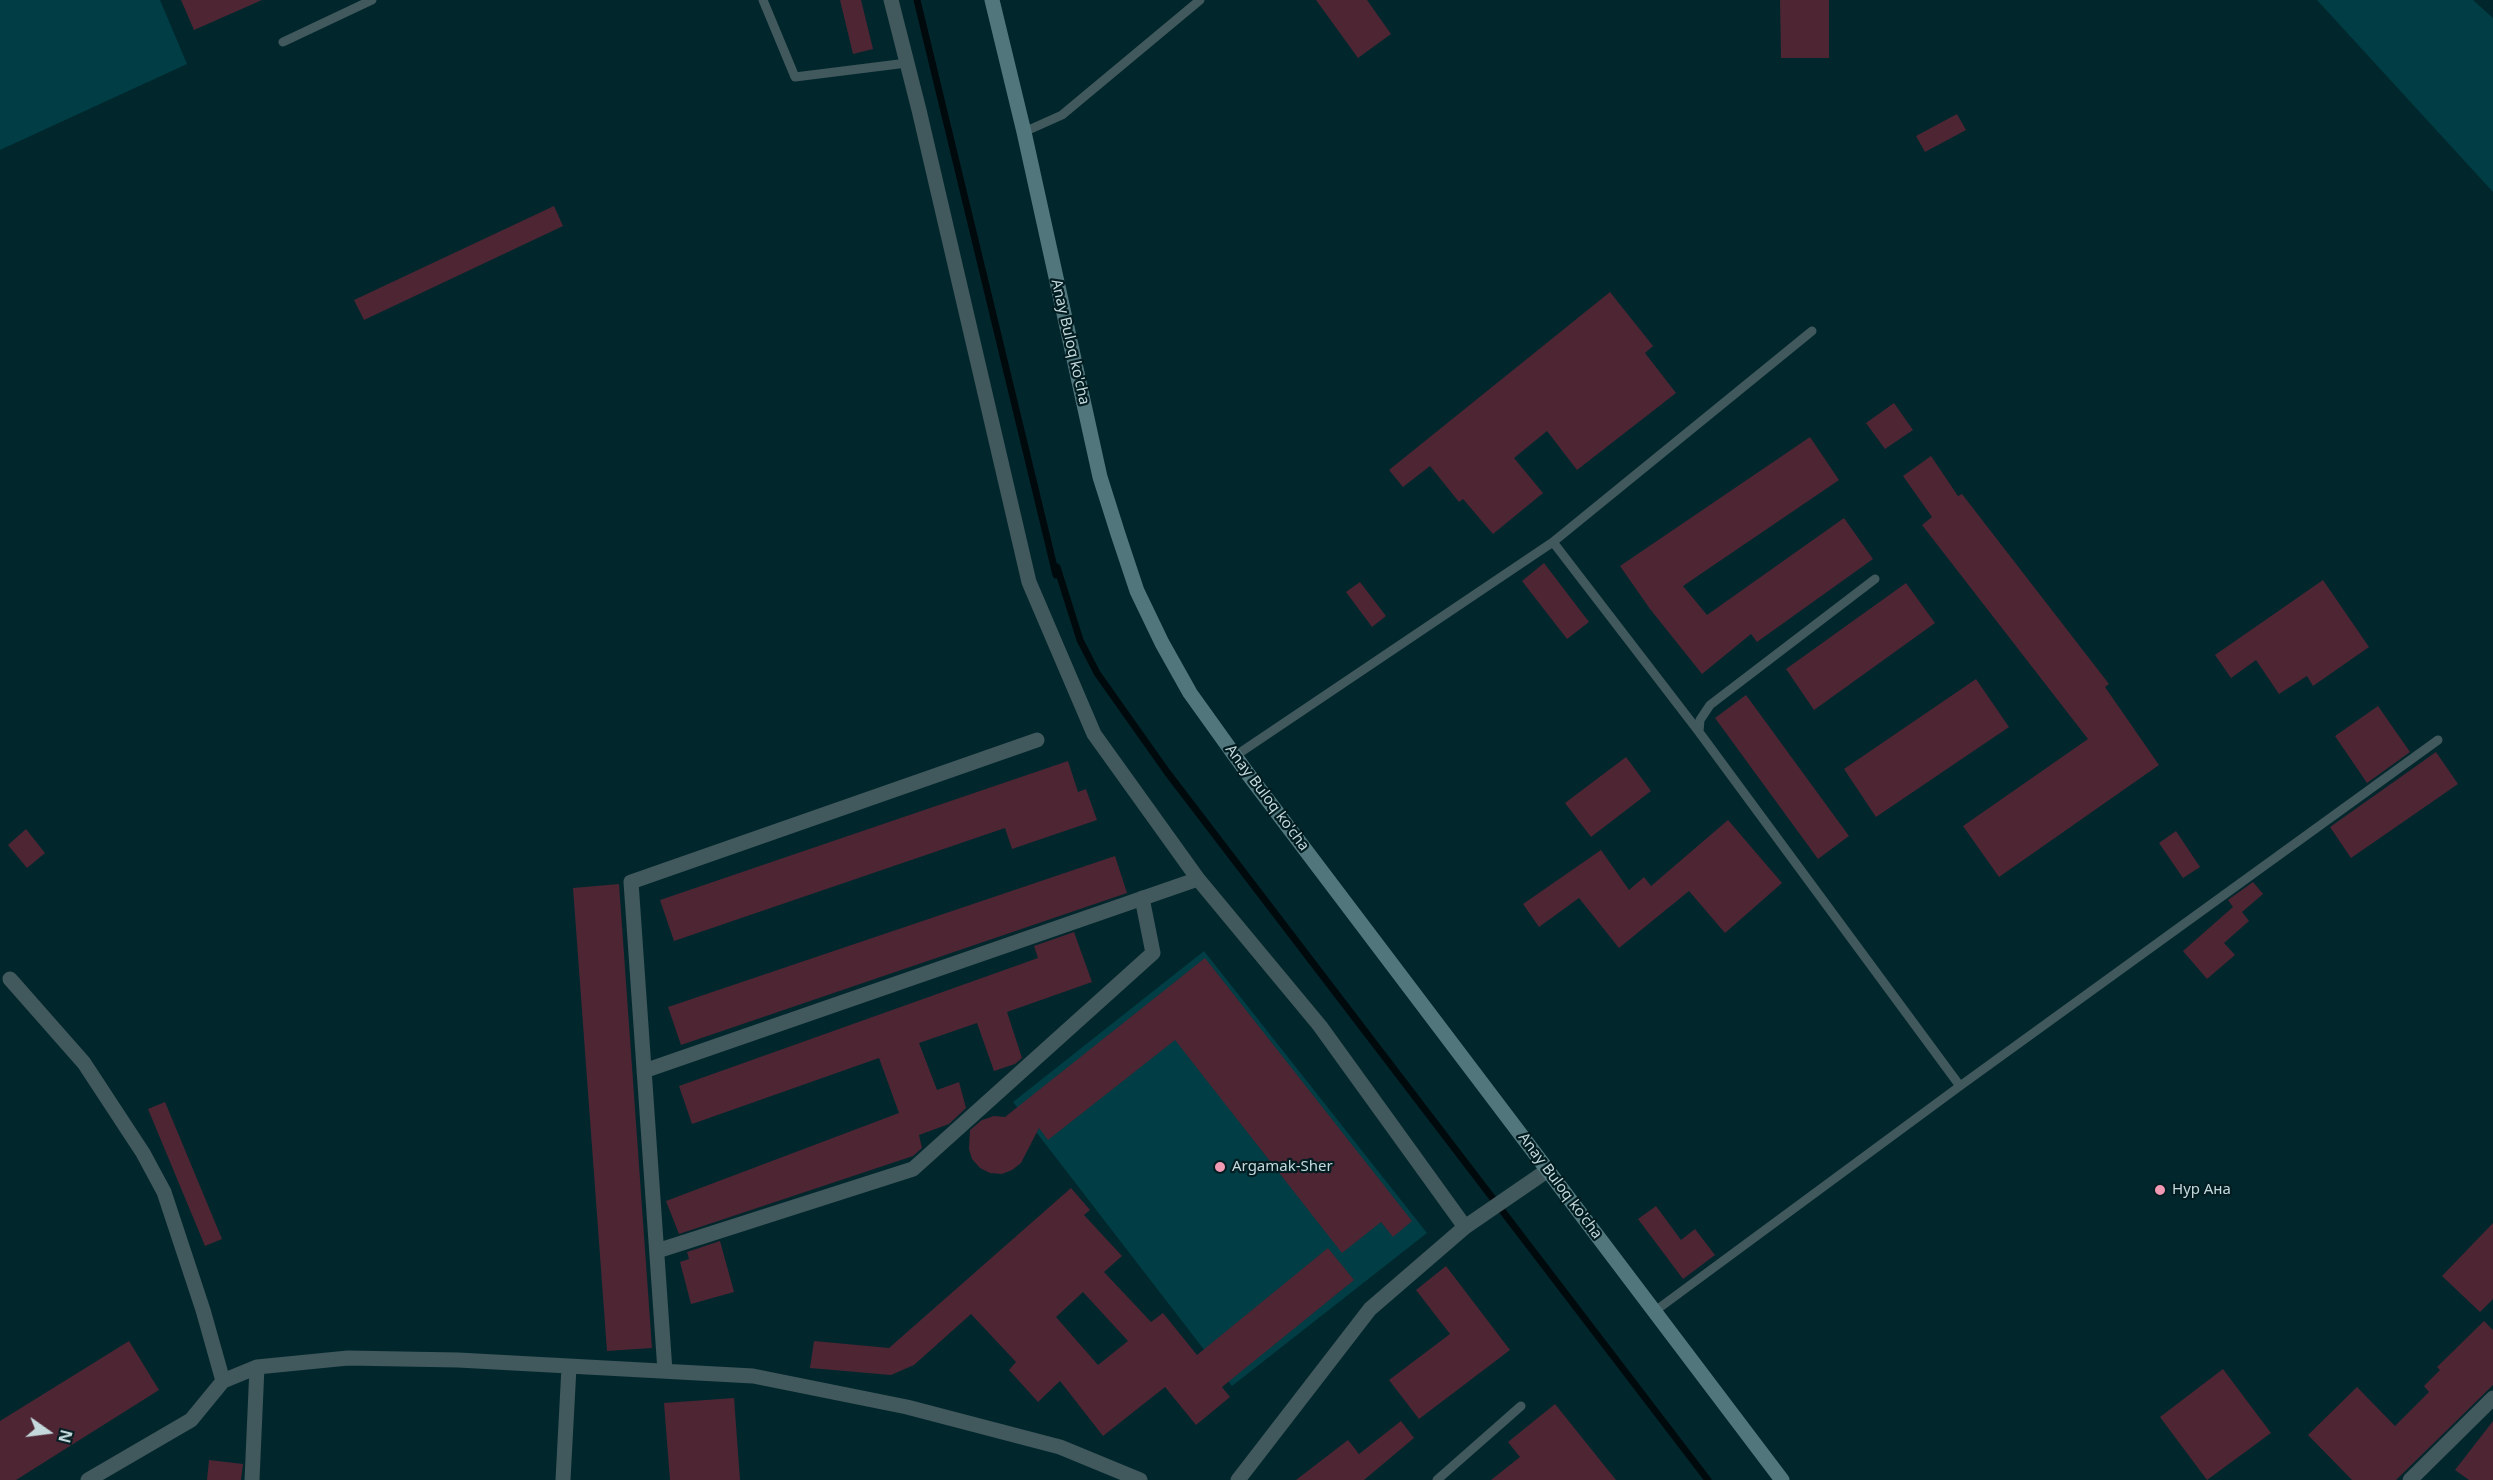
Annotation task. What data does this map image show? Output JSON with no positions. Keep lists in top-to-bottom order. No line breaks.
{"streets":{"main road":["Anay Buloq ko'cha"]},"places":["Argamak-Sher","Нур Ана"],"north":"right"}
